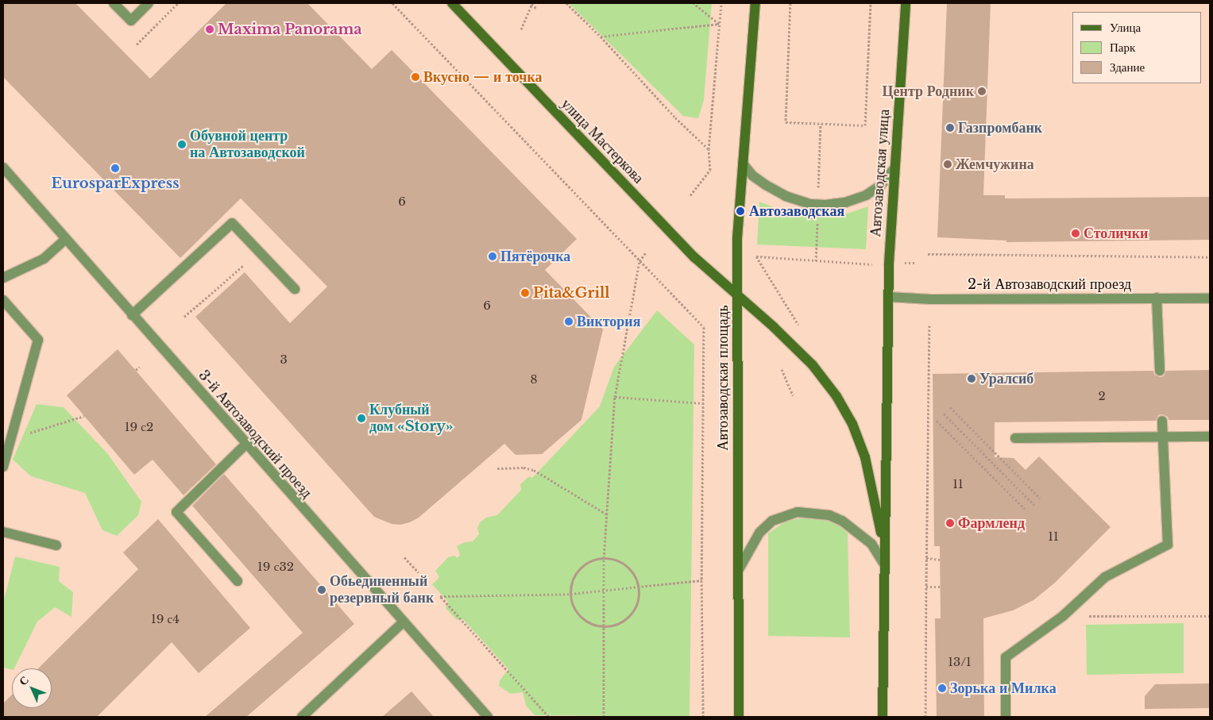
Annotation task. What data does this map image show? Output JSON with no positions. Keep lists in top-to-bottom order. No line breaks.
{"streets":{"main road":["улица Мастеркова","Автозаводская улица","Автозаводская площадь"],"street":["2-й Автозаводский проезд","3-й Автозаводский проезд"]},"crossings":[["улица Мастеркова","Автозаводская площадь"],["Автозаводская улица","2-й Автозаводский проезд"],["Автозаводская улица","Автозаводская площадь"],["2-й Автозаводский проезд","Автозаводская площадь"]],"places":["Maxima Panorama","Вкусно — и точка","Центр Родник","Газпромбанк","Обувной центр на Автозаводской","Жемчужина","EurosparExpress","Автозаводская","Столички","Пятёрочка","Pita&Grill","Виктория","Уралсиб","Клубный дом «Story»","Фармленд","Обьединенный резервный банк","Зорька и Милка"],"house_numbers":["6","6","3","8","2","19 с2","11","11","19 с32","19 с4","13/1"],"legend":["Улица","Парк","Здание"],"north":"top left"}
